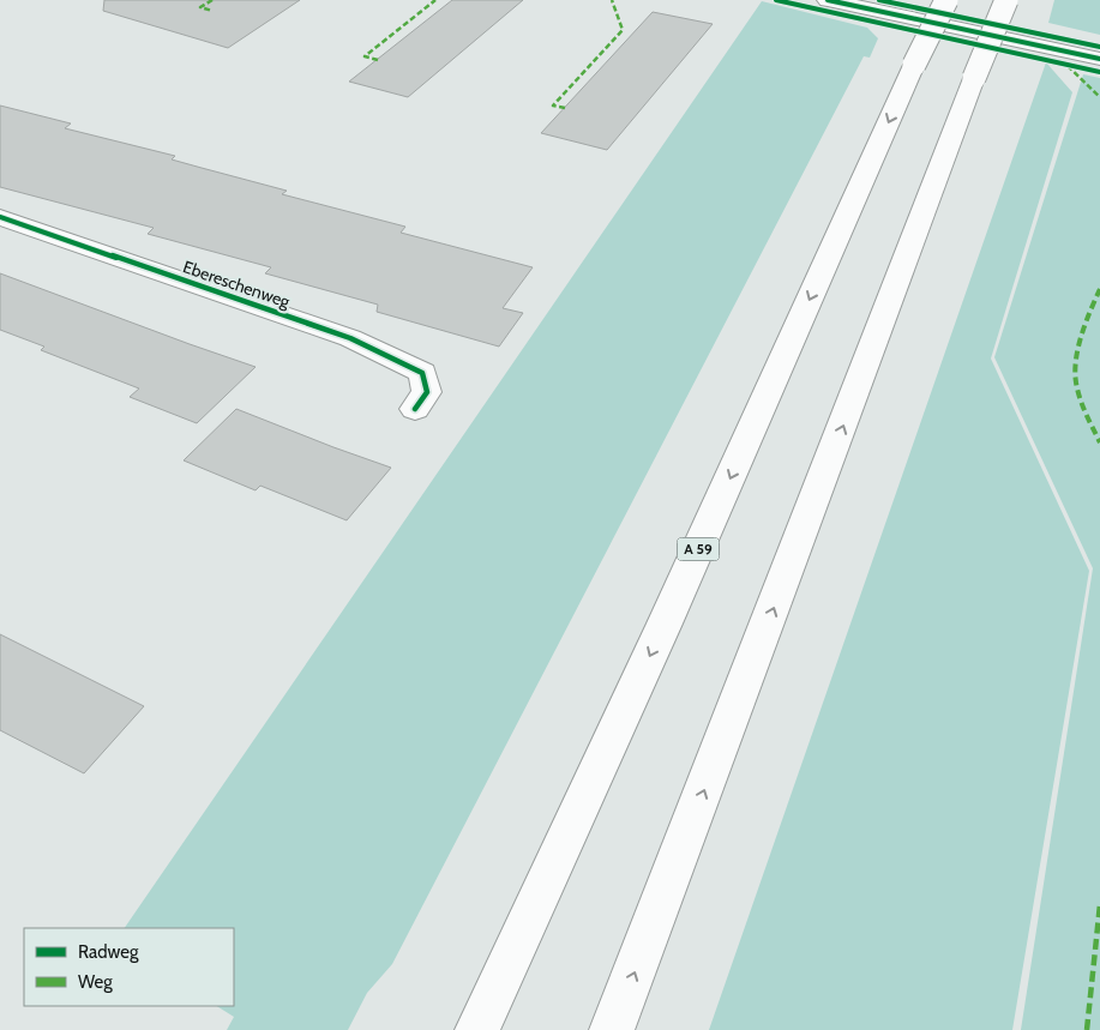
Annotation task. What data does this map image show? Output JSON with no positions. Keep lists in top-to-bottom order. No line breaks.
{"streets":{"main road":["Ebereschenweg","A 59"]},"legend":["Radweg","Weg"]}
